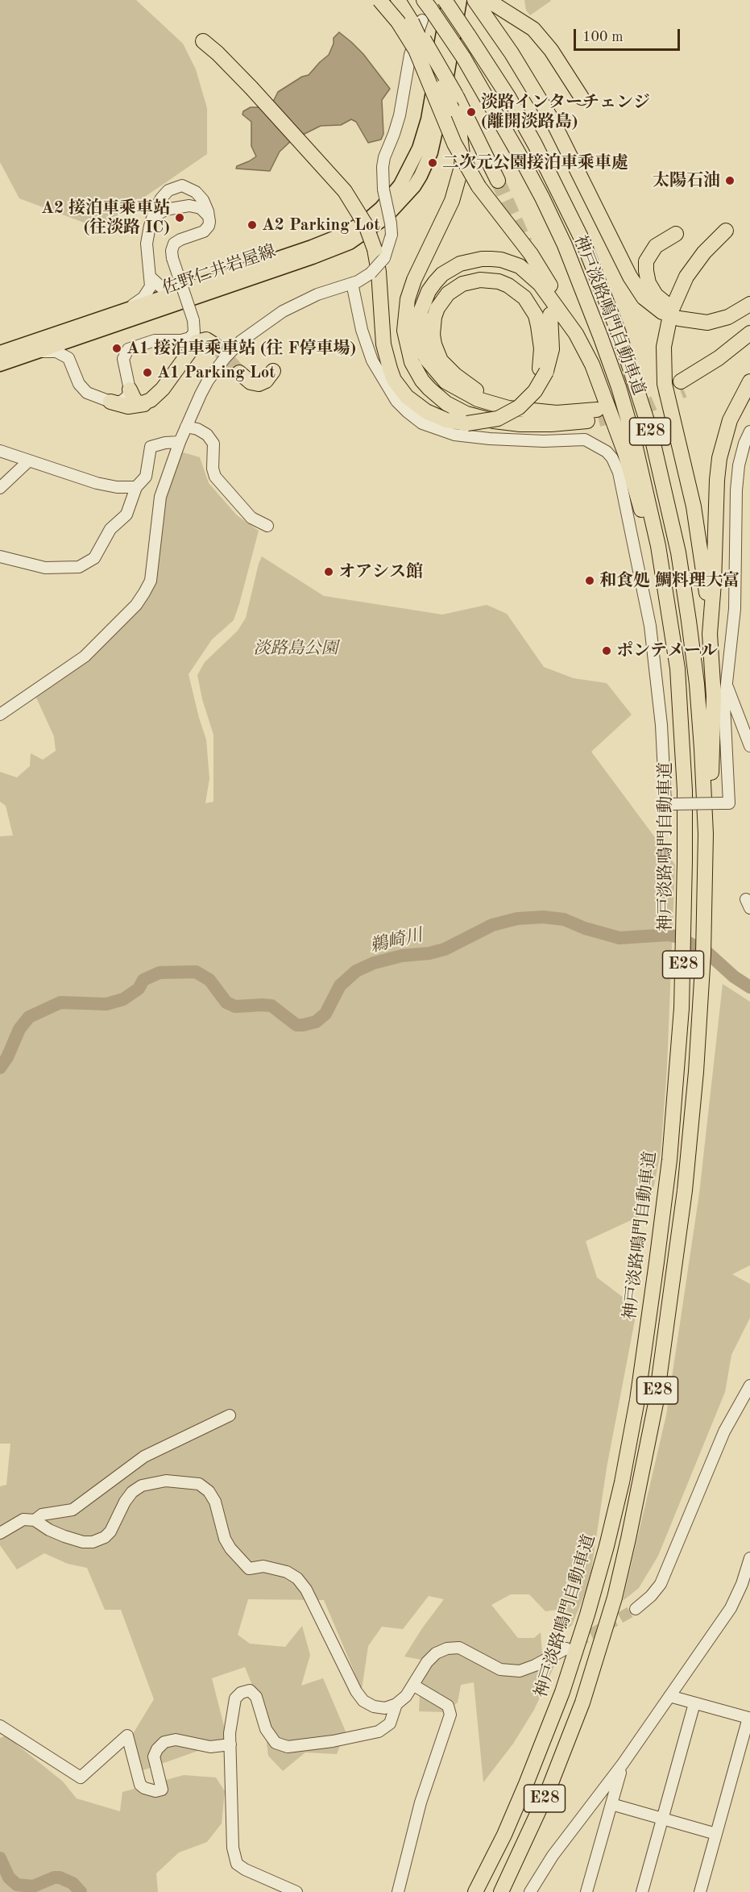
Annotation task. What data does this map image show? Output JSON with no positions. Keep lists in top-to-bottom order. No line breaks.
{"streets":{"highway":["神戸淡路鳴門自動車道","E28"],"main road":["佐野仁井岩屋線"]},"water":["鵜崎川"],"parks":["淡路島公園"],"places":["淡路インターチェンジ (離開淡路島)","二次元公園接泊車乘車處","太陽石油","A2 接泊車乘車站 (往淡路 IC)","A2 Parking Lot","A1 接泊車乘車站 (往 F停車場)","A1 Parking Lot","オアシス館","和食処 鯛料理大富","ポンテメール"],"scale_bar":"100 m"}
